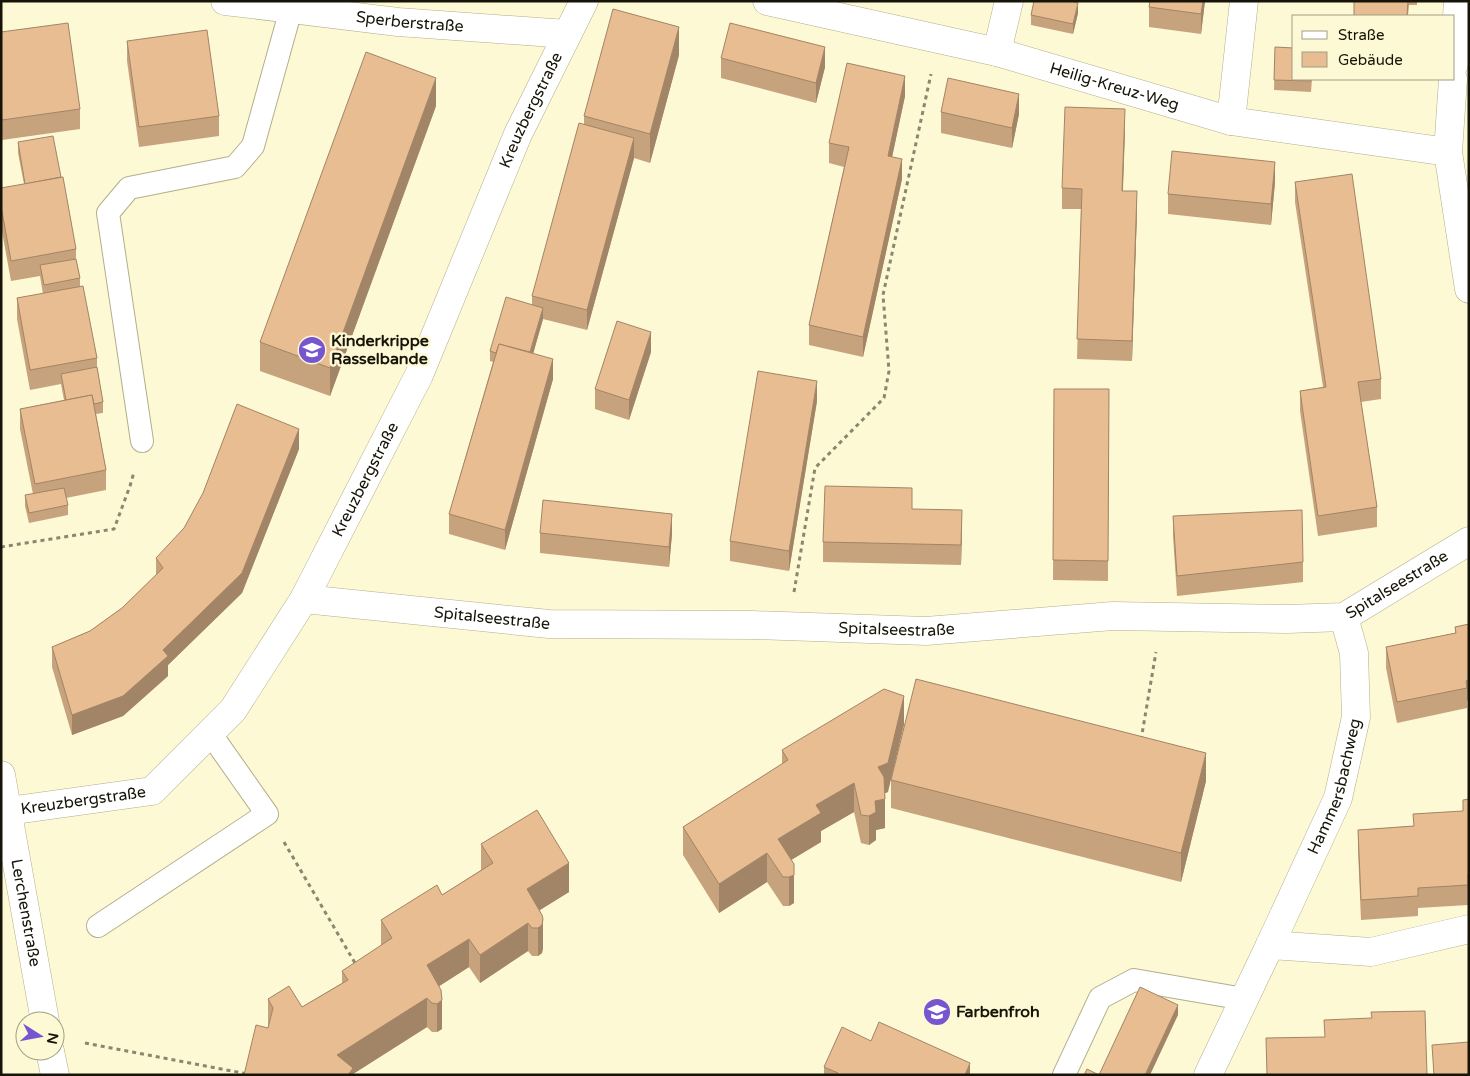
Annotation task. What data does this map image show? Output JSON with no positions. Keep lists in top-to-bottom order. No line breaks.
{"streets":{"street":["Sperberstraße","Heilig-Kreuz-Weg","Kreuzbergstraße","Spitalseestraße","Hammersbachweg","Lerchenstraße"]},"crossings":[["Sperberstraße","Kreuzbergstraße"],["Kreuzbergstraße","Spitalseestraße"],["Kreuzbergstraße","Lerchenstraße"],["Spitalseestraße","Hammersbachweg"]],"places":{"school or university":["Kinderkrippe Rasselbande","Farbenfroh"]},"legend":["Straße","Gebäude"],"north":"right"}
